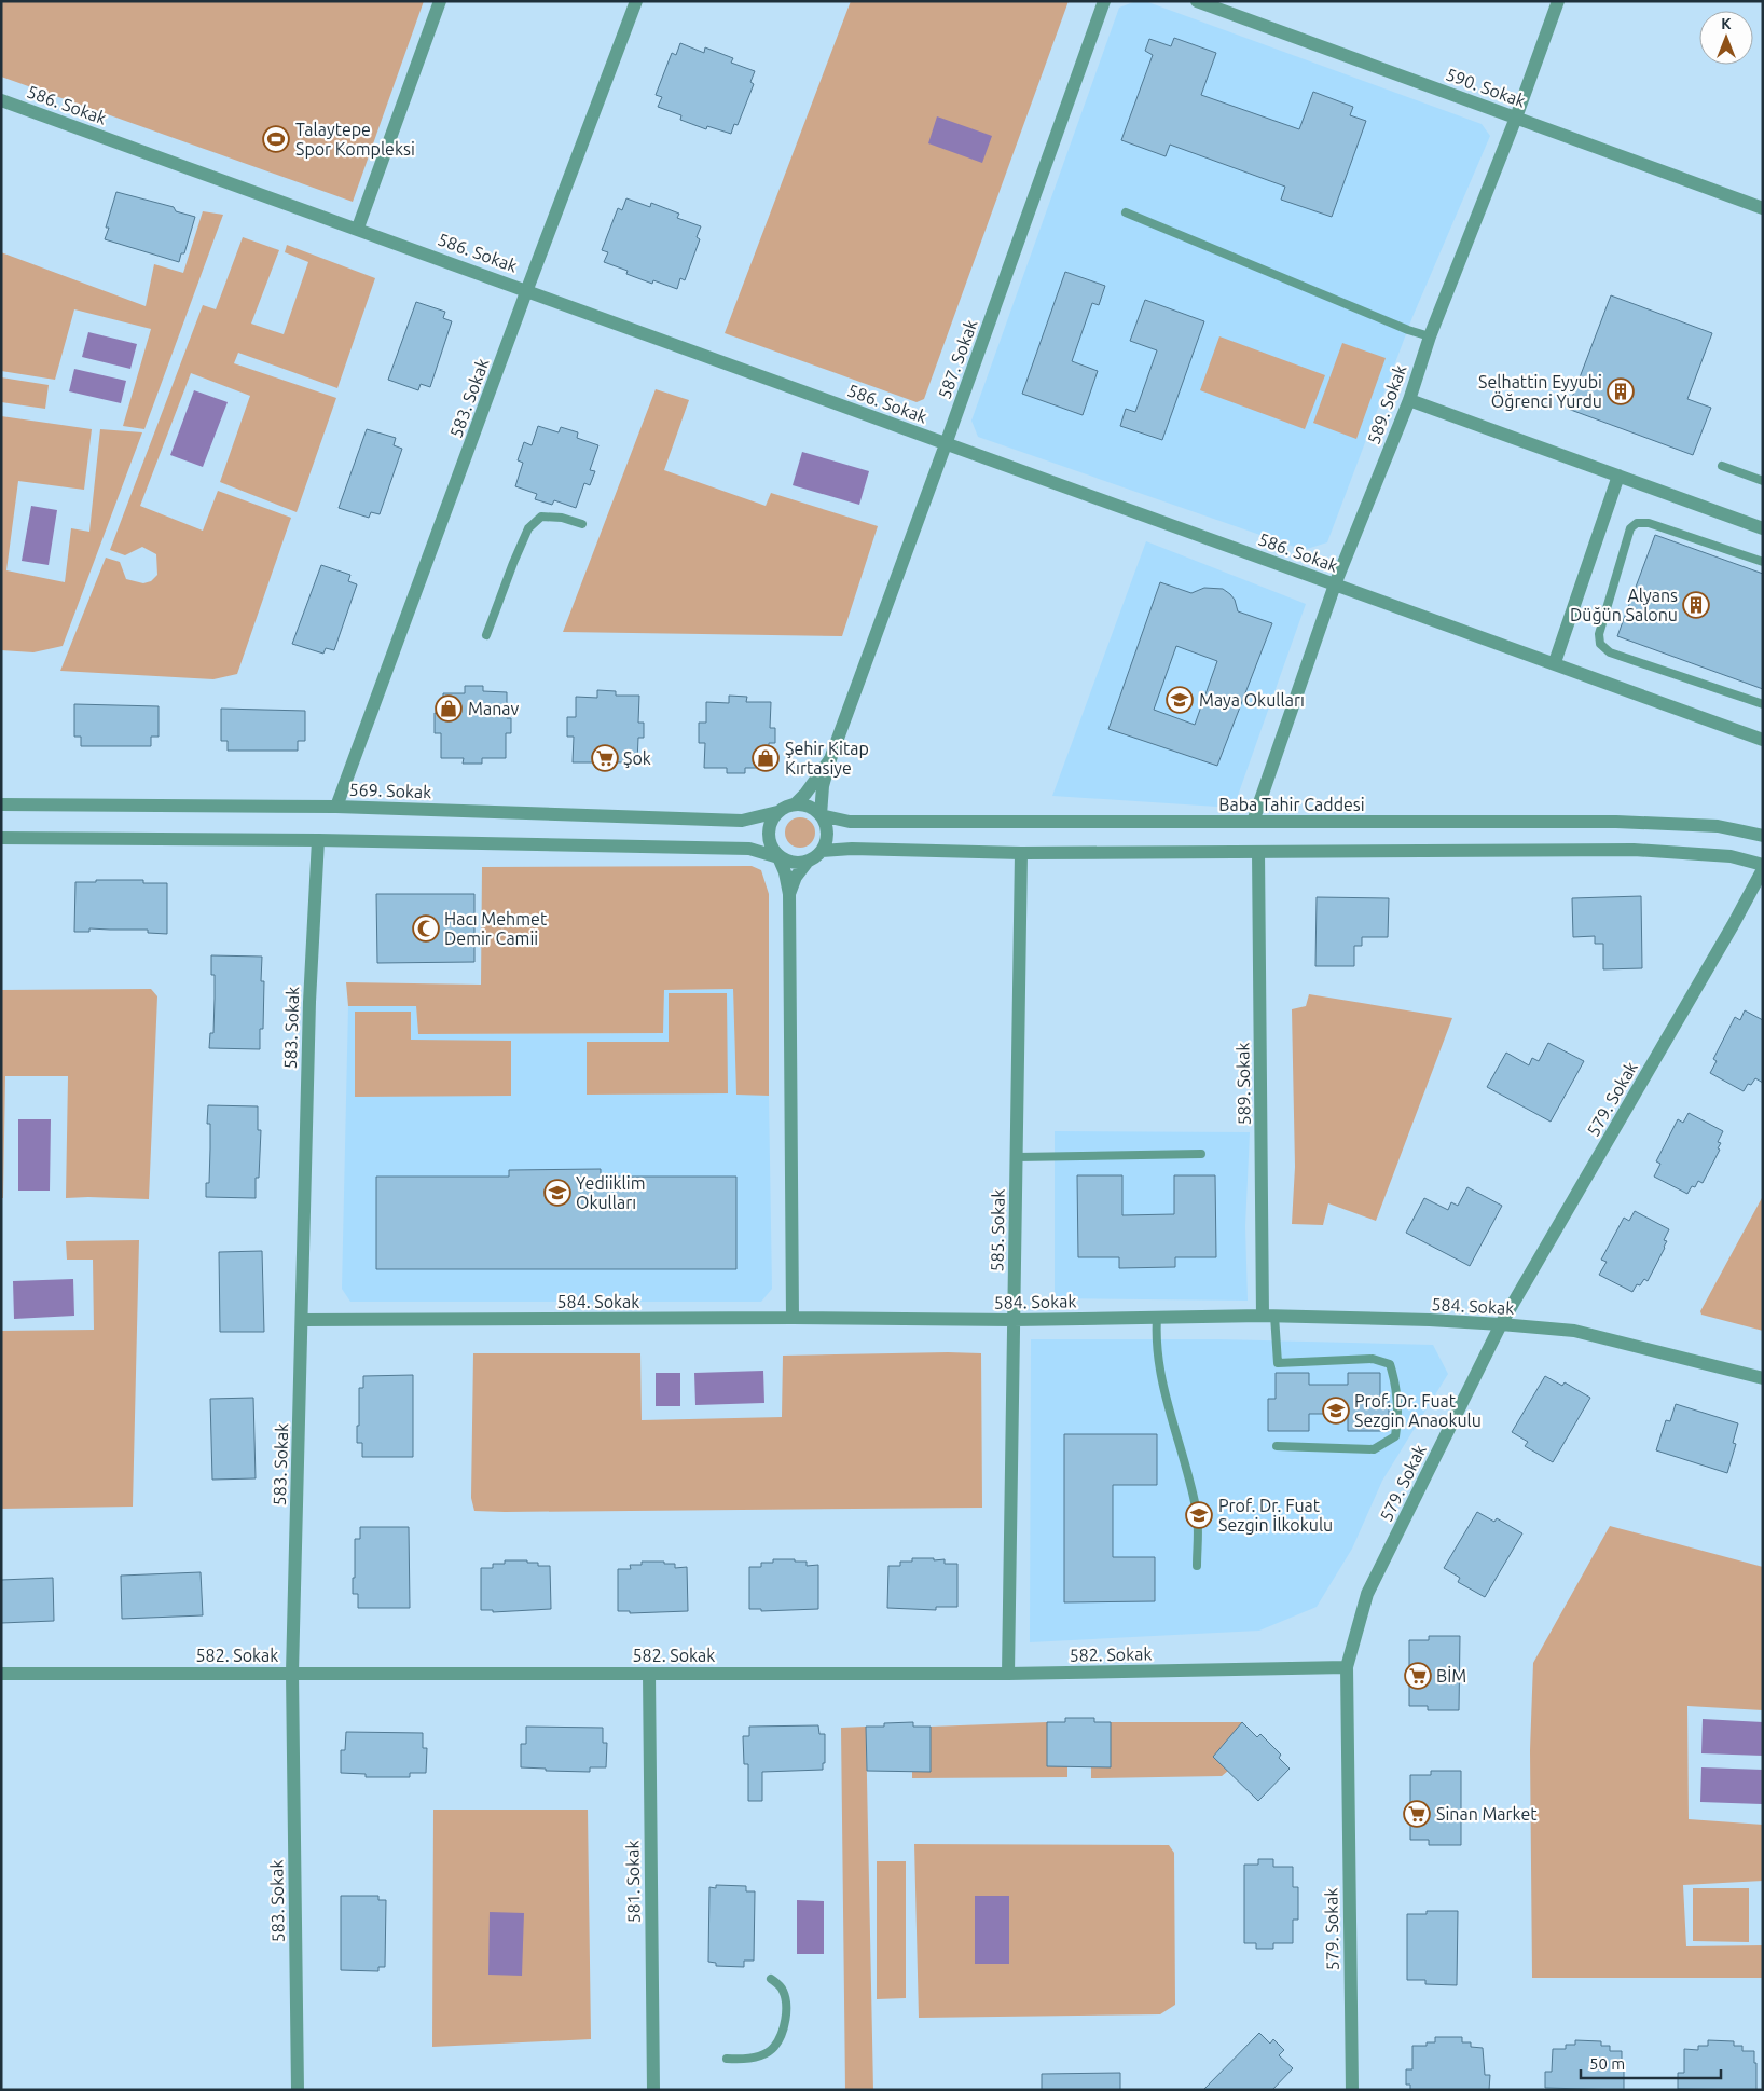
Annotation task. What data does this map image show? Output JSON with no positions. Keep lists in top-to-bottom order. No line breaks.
{"streets":{"street":["590. Sokak","586. Sokak","587. Sokak","583. Sokak","589. Sokak","569. Sokak","Baba Tahir Caddesi","579. Sokak","585. Sokak","584. Sokak","582. Sokak","581. Sokak"]},"crossings":[["590. Sokak","589. Sokak"],["586. Sokak","587. Sokak"],["586. Sokak","583. Sokak"],["586. Sokak","589. Sokak"],["583. Sokak","569. Sokak"],["583. Sokak","584. Sokak"],["583. Sokak","582. Sokak"],["589. Sokak","Baba Tahir Caddesi"],["589. Sokak","584. Sokak"],["569. Sokak","Baba Tahir Caddesi"],["579. Sokak","584. Sokak"],["579. Sokak","582. Sokak"],["585. Sokak","584. Sokak"],["585. Sokak","582. Sokak"],["582. Sokak","581. Sokak"]],"places":{"sports":["Talaytepe Spor Kompleksi"],"building":["Selhattin Eyyubi Öğrenci Yurdu","Alyans Düğün Salonu"],"school or university":["Maya Okulları","Yediiklim Okulları","Prof. Dr. Fuat Sezgin Anaokulu","Prof. Dr. Fuat Sezgin İlkokulu"],"shop":["Manav","Şehir Kitap Kırtasiye"],"supermarket":["Şok","BİM","Sinan Market"],"mosque":["Hacı Mehmet Demir Camii"]},"scale_bar":"50 m","north":"top"}
